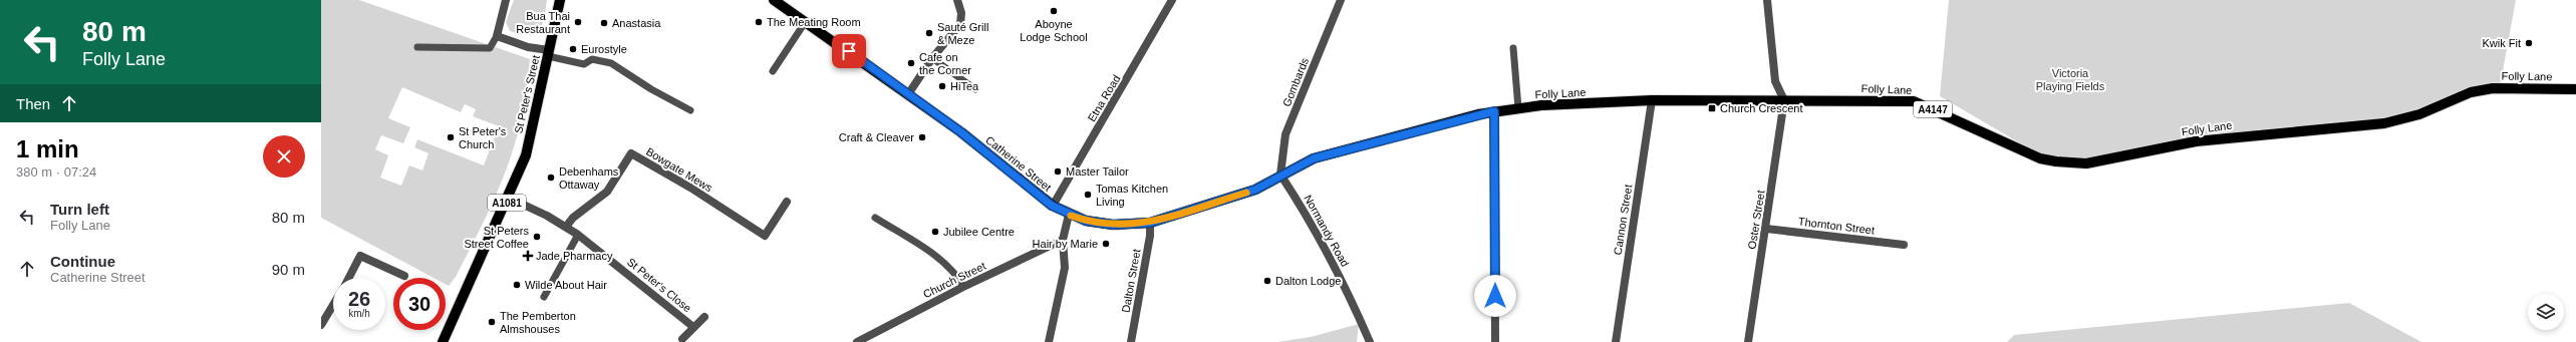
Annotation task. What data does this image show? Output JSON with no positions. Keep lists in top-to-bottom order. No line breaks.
{"streets":{"main road":["Folly Lane","St Peter's Street","A4147","Catherine Street","A1081"],"street":["Gombards","Etna Road","Bowgate Mews","Cannon Street","Oster Street","Thornton Street","Normandy Road","Church Street","Dalton Street","St Peter's Close"]},"crossings":[["Folly Lane","Gombards"],["Folly Lane","Catherine Street"],["Folly Lane","Cannon Street"],["Folly Lane","Oster Street"],["Folly Lane","Normandy Road"],["Gombards","Catherine Street"],["Gombards","Normandy Road"],["St Peter's Street","St Peter's Close"],["Etna Road","Catherine Street"],["Catherine Street","Normandy Road"],["Catherine Street","Dalton Street"],["Bowgate Mews","St Peter's Close"],["Oster Street","Thornton Street"]],"parks":["Victoria Playing Fields"],"places":{"other":["Aboyne Lodge School","Bua Thai Restaurant","The Meating Room","Anastasia","Sauté Grill & Meze","Kwik Fit","Eurostyle","Cafe on the Corner","HiTea","St Peter's Church","Craft & Cleaver","Master Tailor","Debenhams Ottaway","Tomas Kitchen Living","Jubilee Centre","St Peters Street Coffee","Hair by Marie","Dalton Lodge","Wilde About Hair","The Pemberton Almshouses"],"transit":["Church Crescent"],"health":["Jade Pharmacy"]},"page":{"turn":["80 m","Folly Lane"],"then":"Then","heading":["1 min","380 m · 07:24"],"list":[{"name":"Turn left","note":"Folly Lane","value":"80 m"},{"name":"Continue","note":"Catherine Street","value":"90 m"}],"speed":"26 km/h","limit":"30"}}
